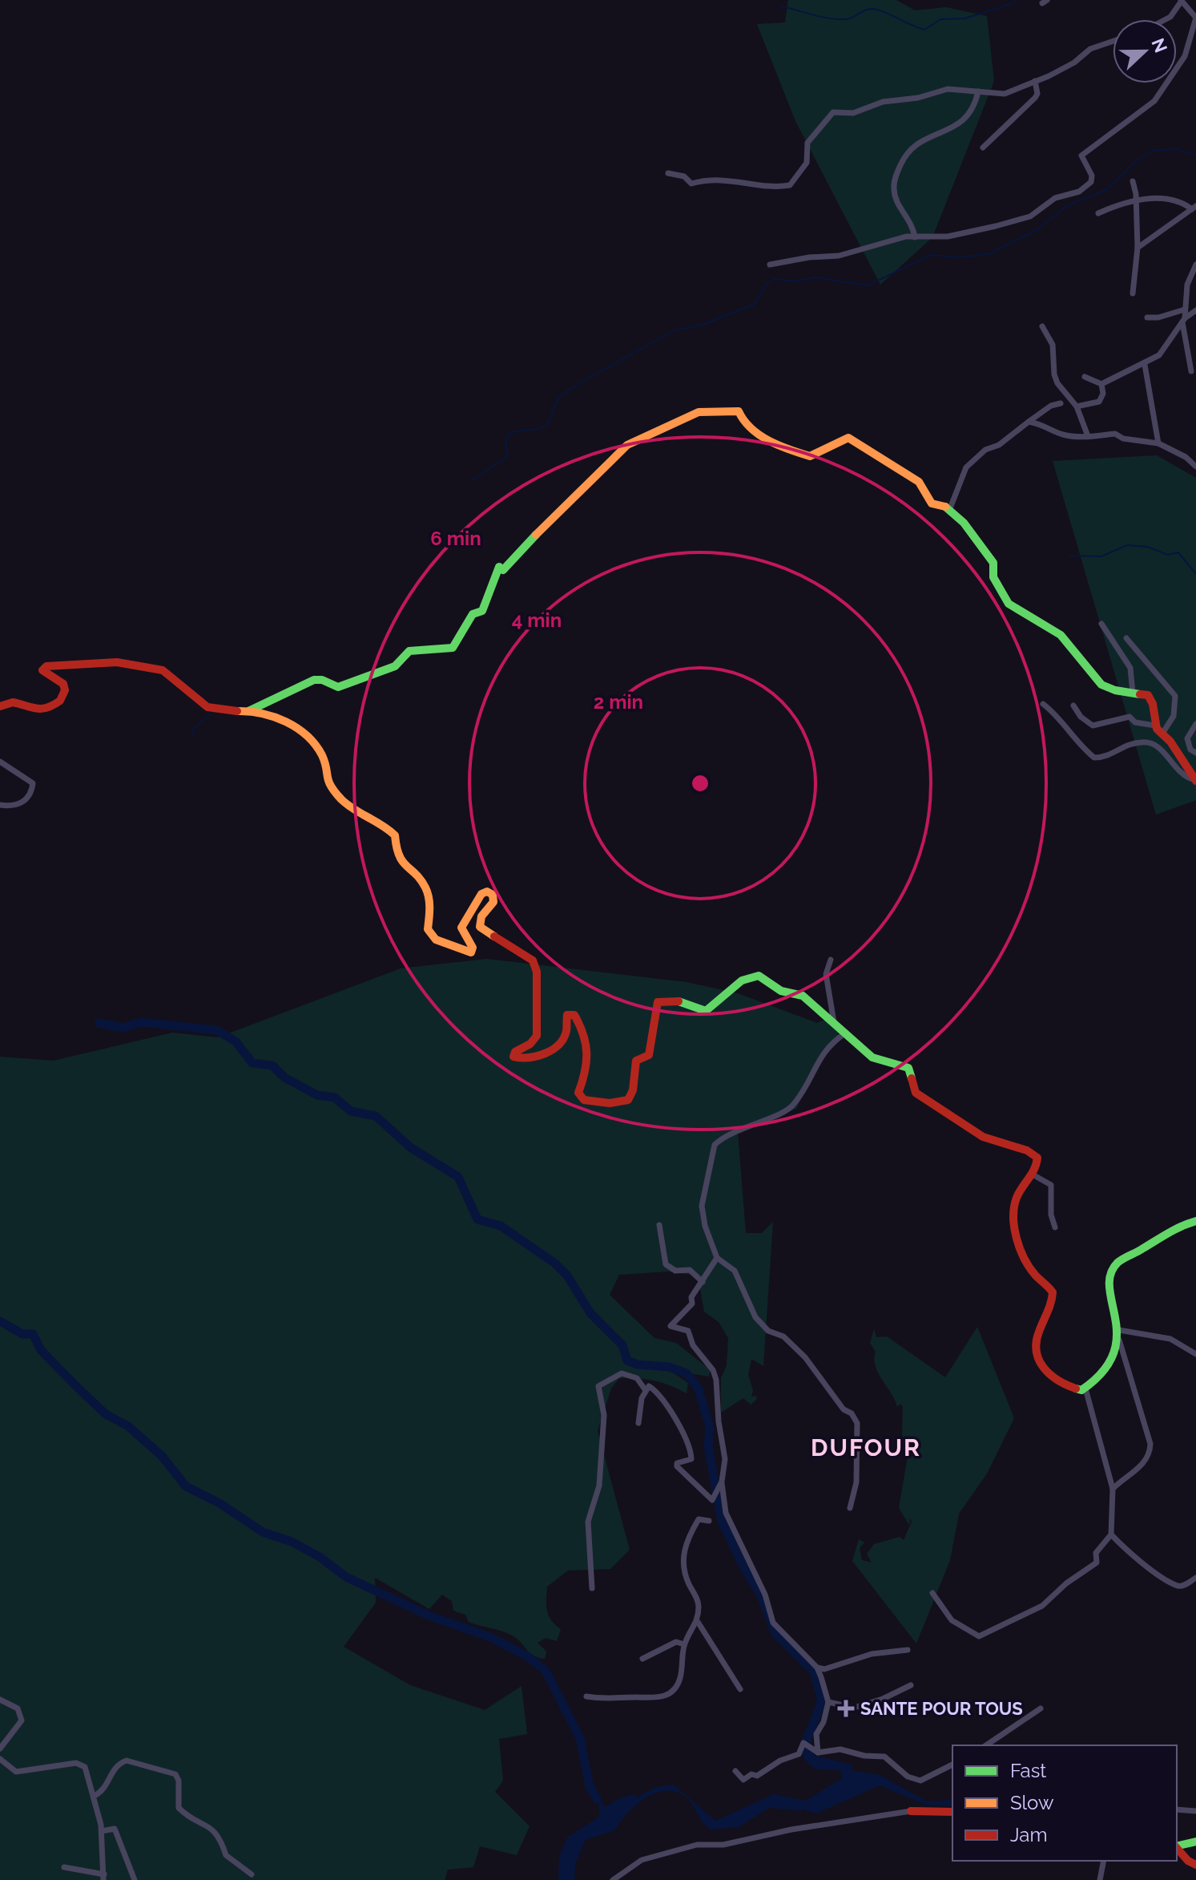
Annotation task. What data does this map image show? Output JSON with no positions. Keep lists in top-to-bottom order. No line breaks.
{"districts":["DUFOUR"],"places":{"health":["SANTE POUR TOUS"]},"legend":["Fast","Slow","Jam"],"north":"right","rings":["6 min","4 min","2 min"]}
